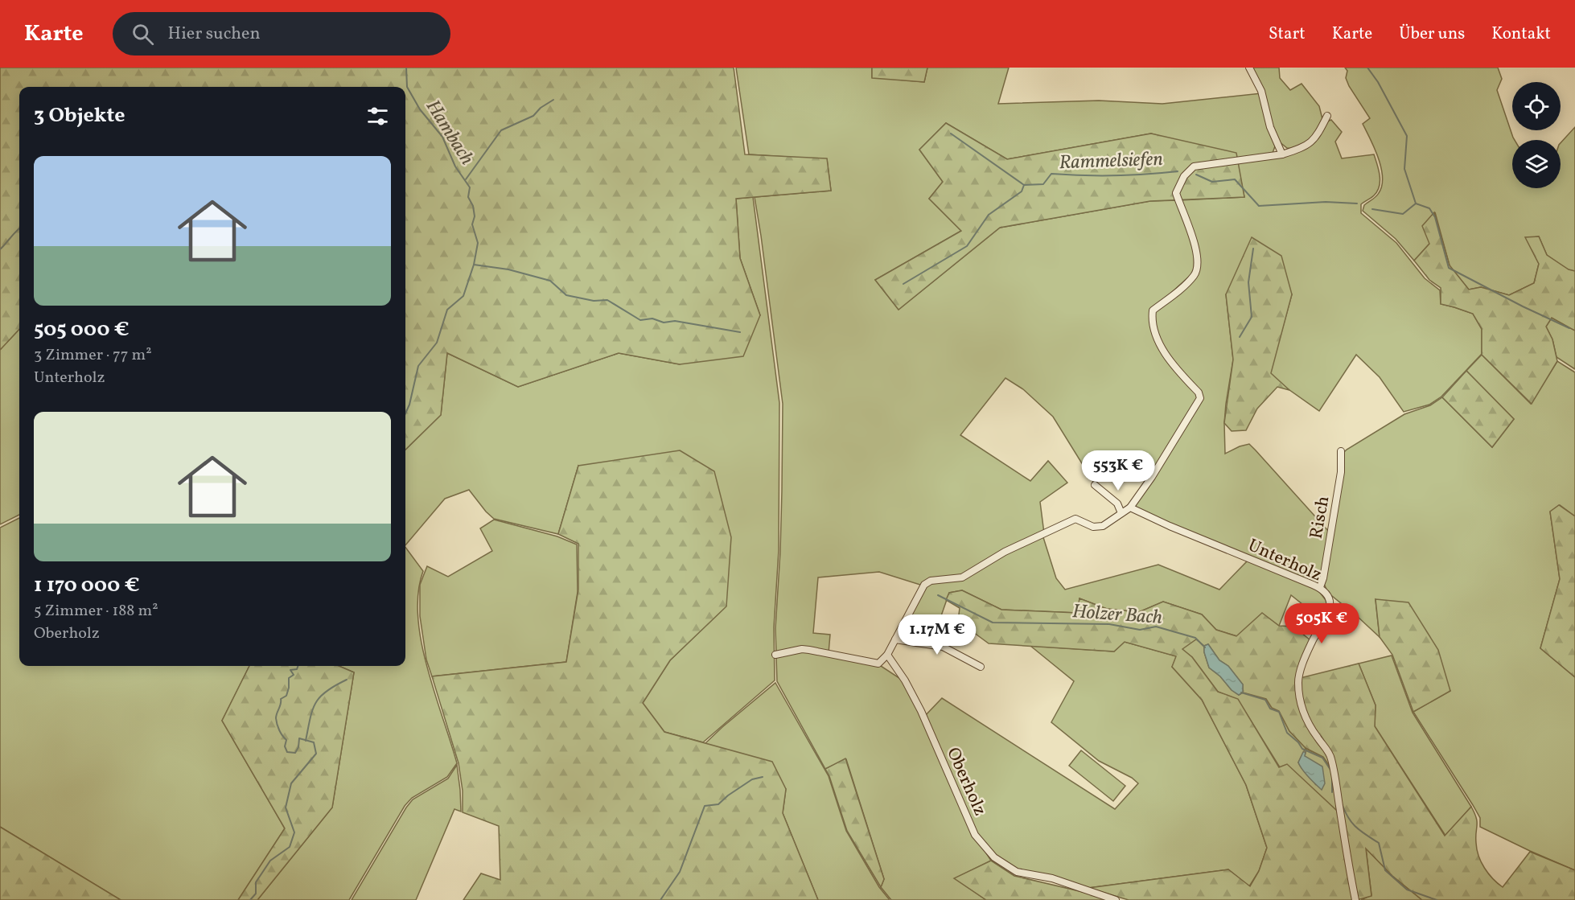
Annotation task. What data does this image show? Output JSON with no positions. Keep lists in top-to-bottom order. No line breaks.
{"streets":{"street":["Risch","Unterholz","Oberholz"]},"crossings":[["Risch","Unterholz"]],"water":["Hambach","Rammelsiefen","Holzer Bach"],"page":{"header":"Karte","search":"Hier suchen","nav":["Start","Karte","Über uns","Kontakt"],"heading":"3 Objekte","list":[{"name":"505 000 €","note":"3 Zimmer · 77 m² · Unterholz"},{"name":"1 170 000 €","note":"5 Zimmer · 188 m² · Oberholz"}],"price":["553K €","505K €","1.17M €"]}}
